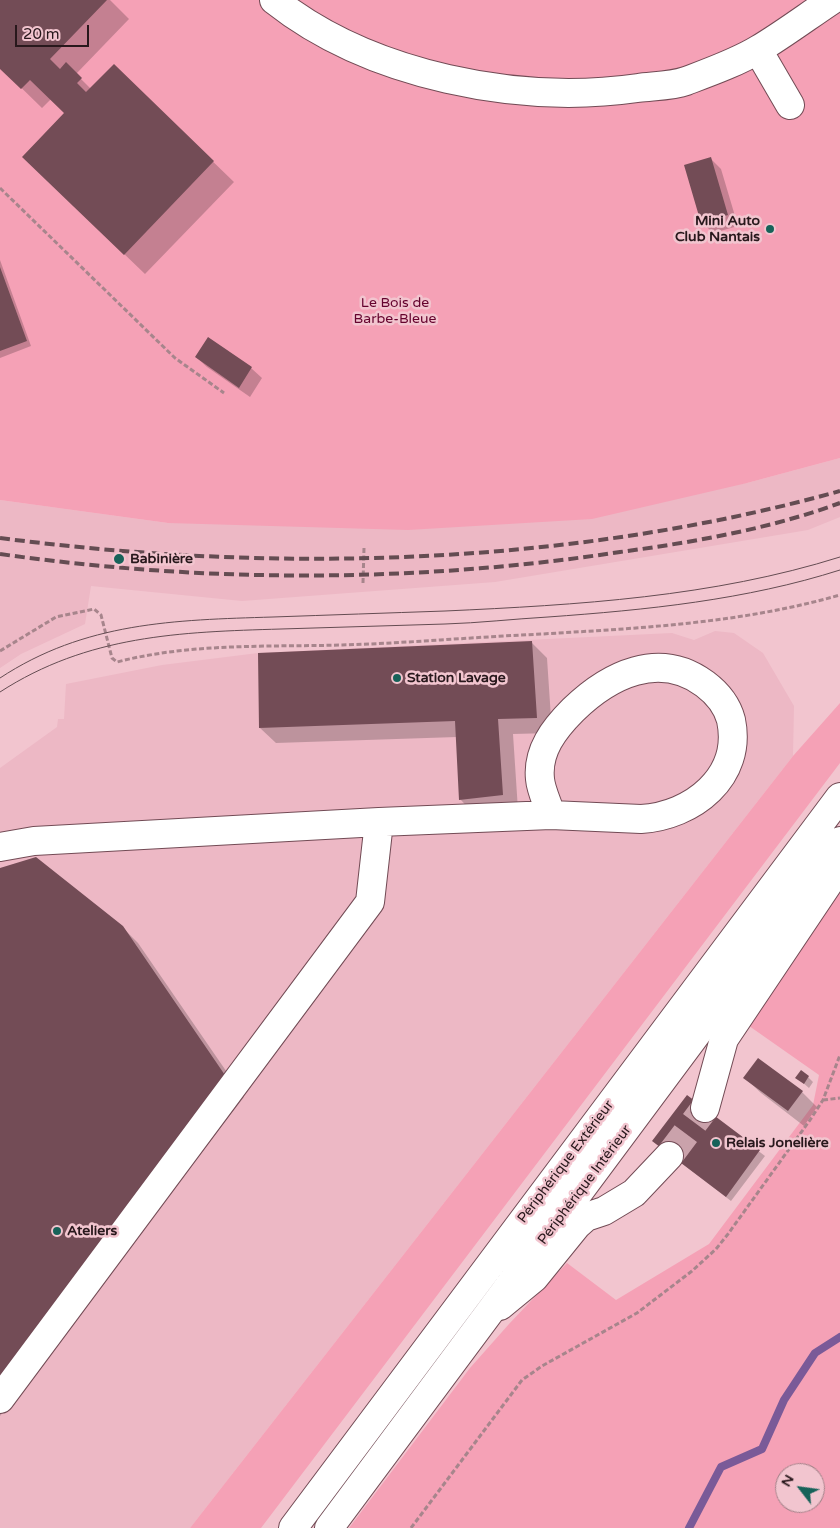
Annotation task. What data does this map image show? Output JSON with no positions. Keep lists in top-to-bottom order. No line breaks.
{"streets":{"main road":["Périphérique Extérieur","Périphérique Intérieur"]},"parks":["Le Bois de Barbe-Bleue"],"places":["Mini Auto Club Nantais","Babinière","Station Lavage","Relais Jonelière","Ateliers"],"scale_bar":"20 m","north":"top left"}
